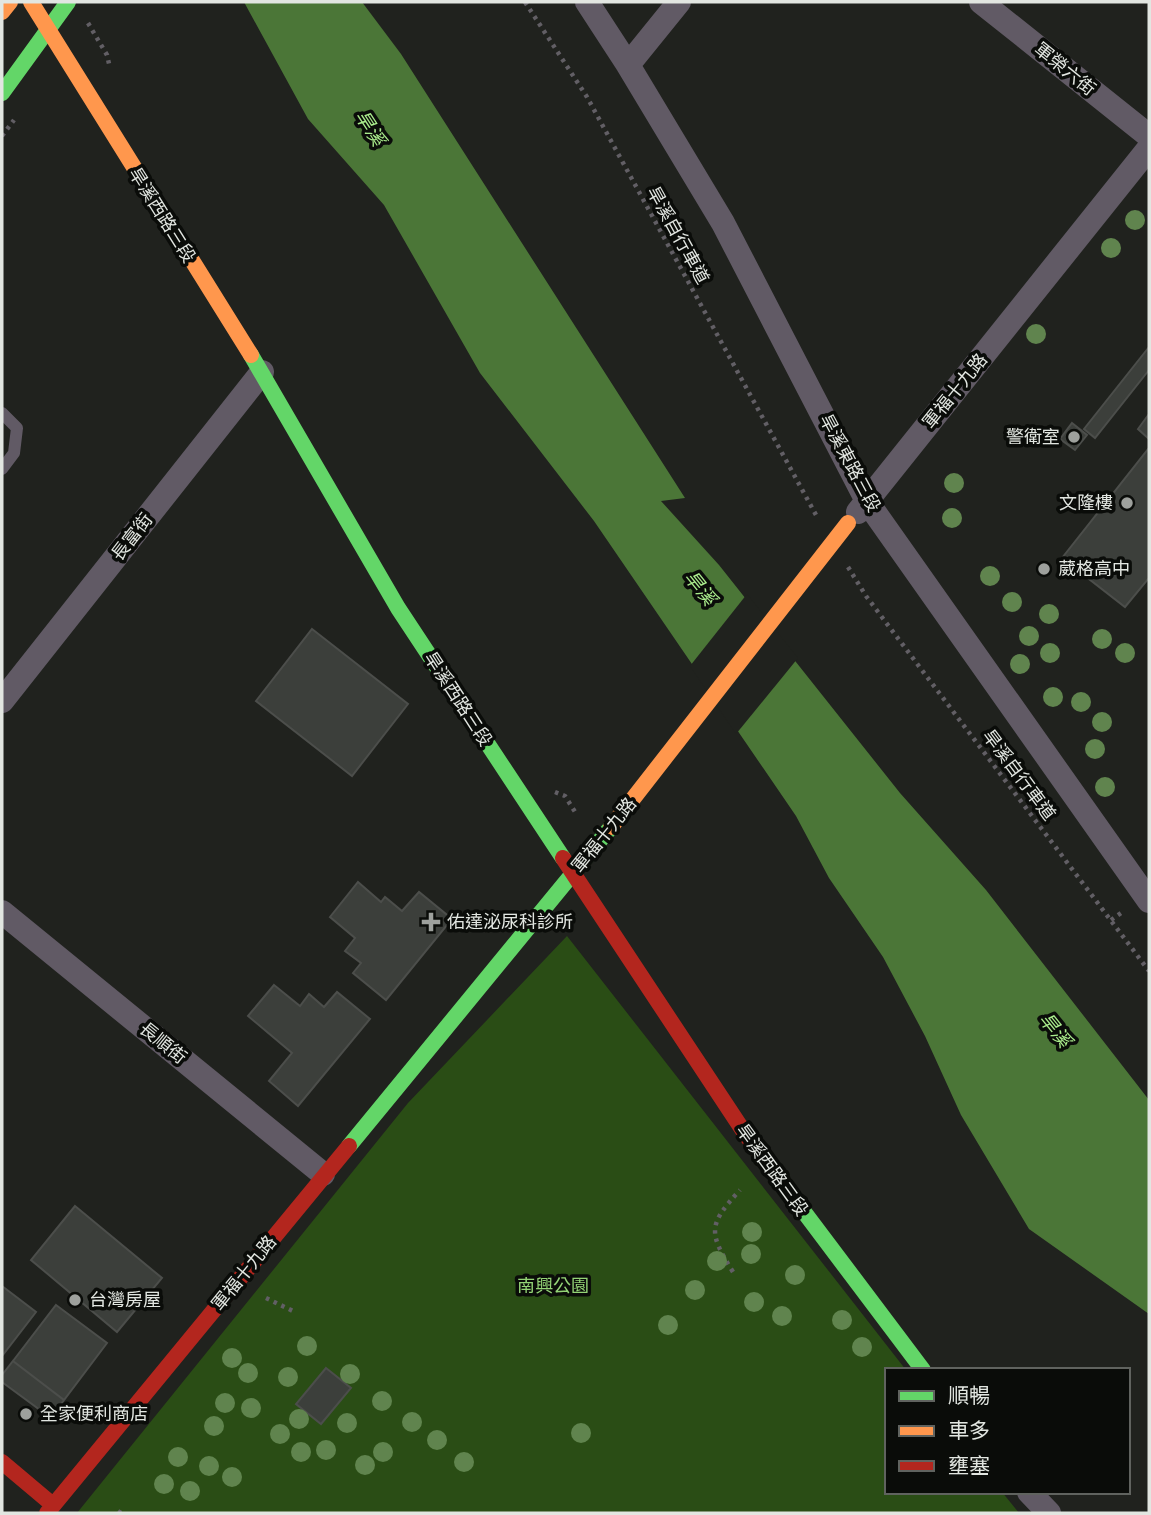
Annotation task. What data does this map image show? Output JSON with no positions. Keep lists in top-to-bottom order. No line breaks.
{"streets":{"street":["軍榮六街","旱溪西路三段","軍福十九路","旱溪東路三段","長富街","長順街"],"path":["旱溪自行車道"]},"crossings":[["旱溪西路三段","軍福十九路"],["旱溪西路三段","長富街"],["軍福十九路","旱溪東路三段"],["軍福十九路","長順街"]],"water":["旱溪"],"parks":["南興公園"],"places":{"other":["警衛室","文隆樓","葳格高中","台灣房屋","全家便利商店"],"health":["佑達泌尿科診所"]},"legend":["順暢","車多","壅塞"]}
